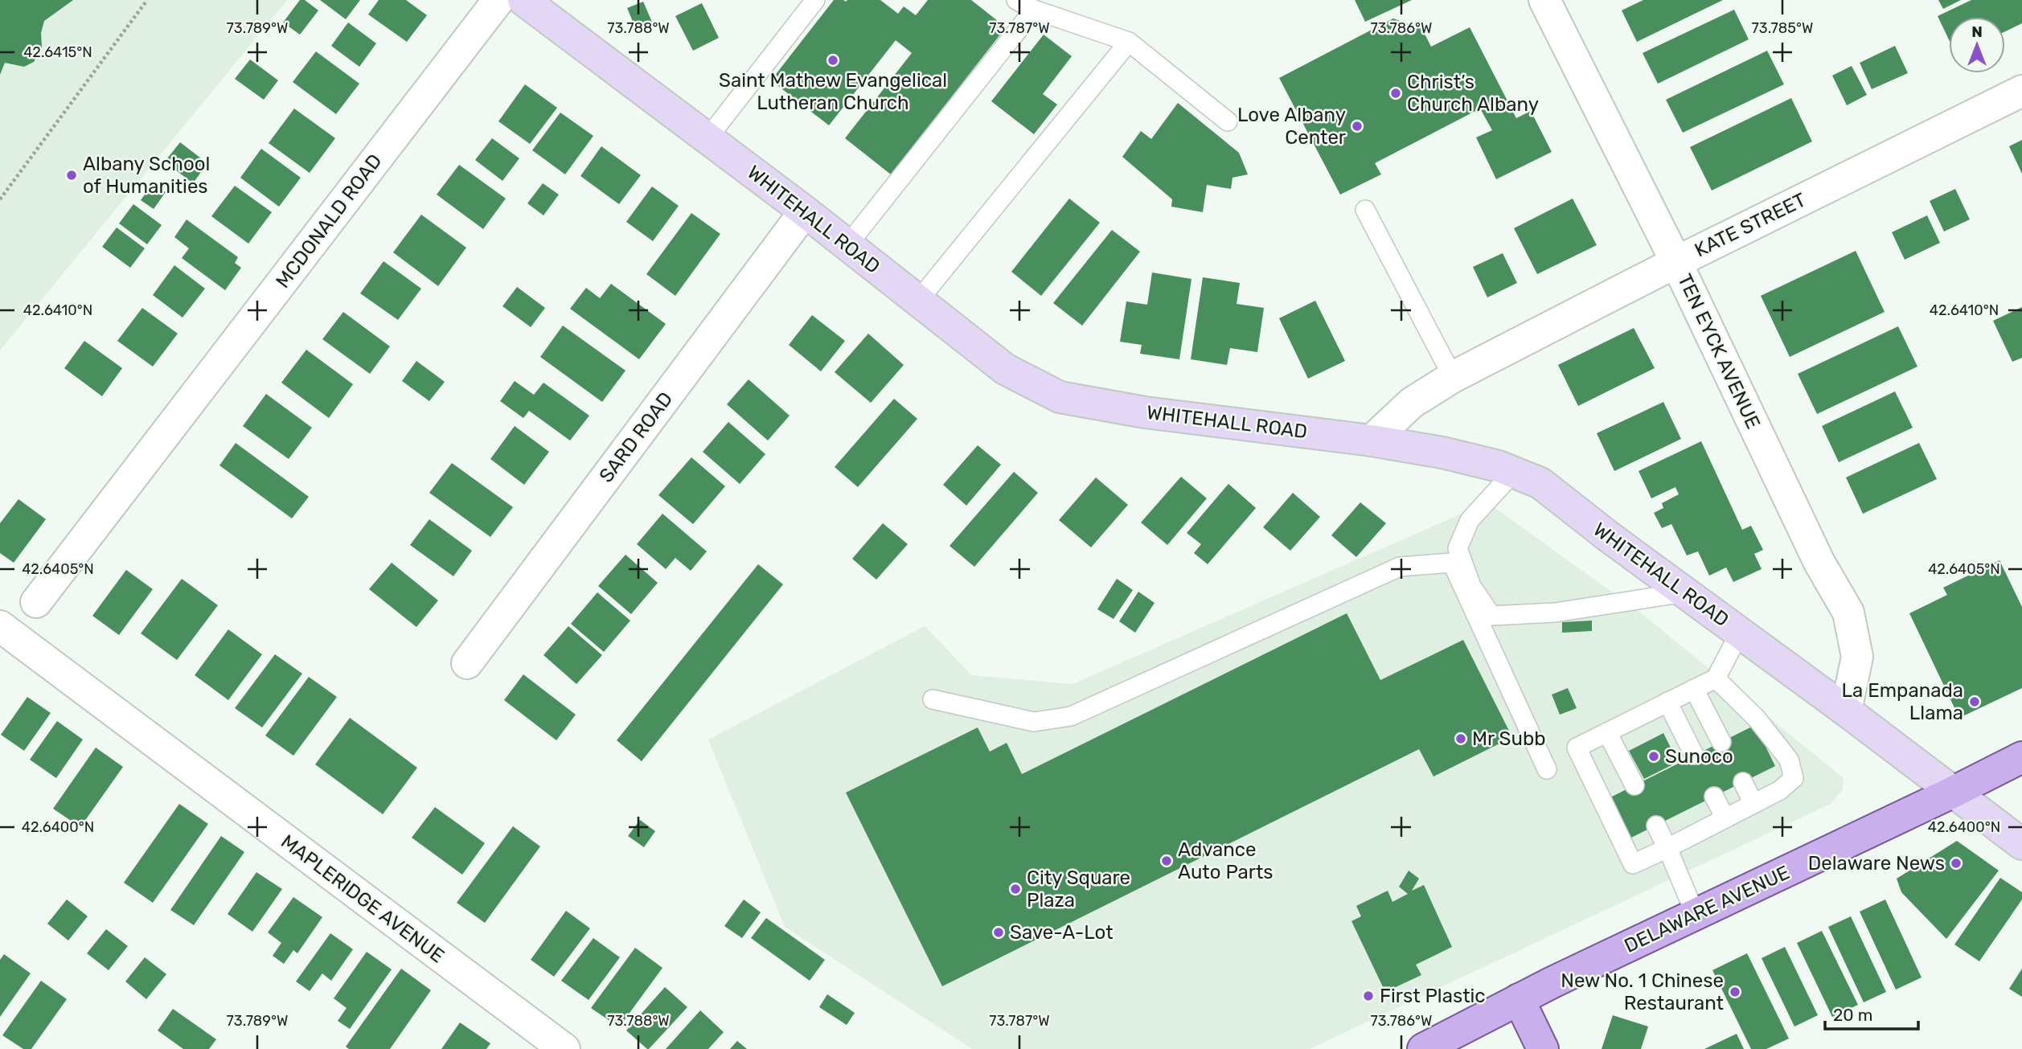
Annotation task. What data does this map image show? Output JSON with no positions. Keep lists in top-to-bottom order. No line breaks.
{"streets":{"main road":["DELAWARE AVENUE"],"street":["WHITEHALL ROAD","MCDONALD ROAD","KATE STREET","TEN EYCK AVENUE","SARD ROAD","MAPLERIDGE AVENUE"]},"crossings":[["WHITEHALL ROAD","KATE STREET"],["WHITEHALL ROAD","TEN EYCK AVENUE"],["WHITEHALL ROAD","SARD ROAD"],["WHITEHALL ROAD","DELAWARE AVENUE"],["KATE STREET","TEN EYCK AVENUE"]],"places":["Saint Mathew Evangelical Lutheran Church","Christ’s Church Albany","Love Albany Center","Albany School of Humanities","La Empanada Llama","Mr Subb","Sunoco","Advance Auto Parts","Delaware News","City Square Plaza","Save-A-Lot","New No. 1 Chinese Restaurant","First Plastic"],"scale_bar":"20 m","north":"top","coordinates":["73.789°W","73.788°W","73.787°W","73.786°W","73.785°W","42.6415°N","42.6410°N","42.6405°N","42.6400°N"]}
